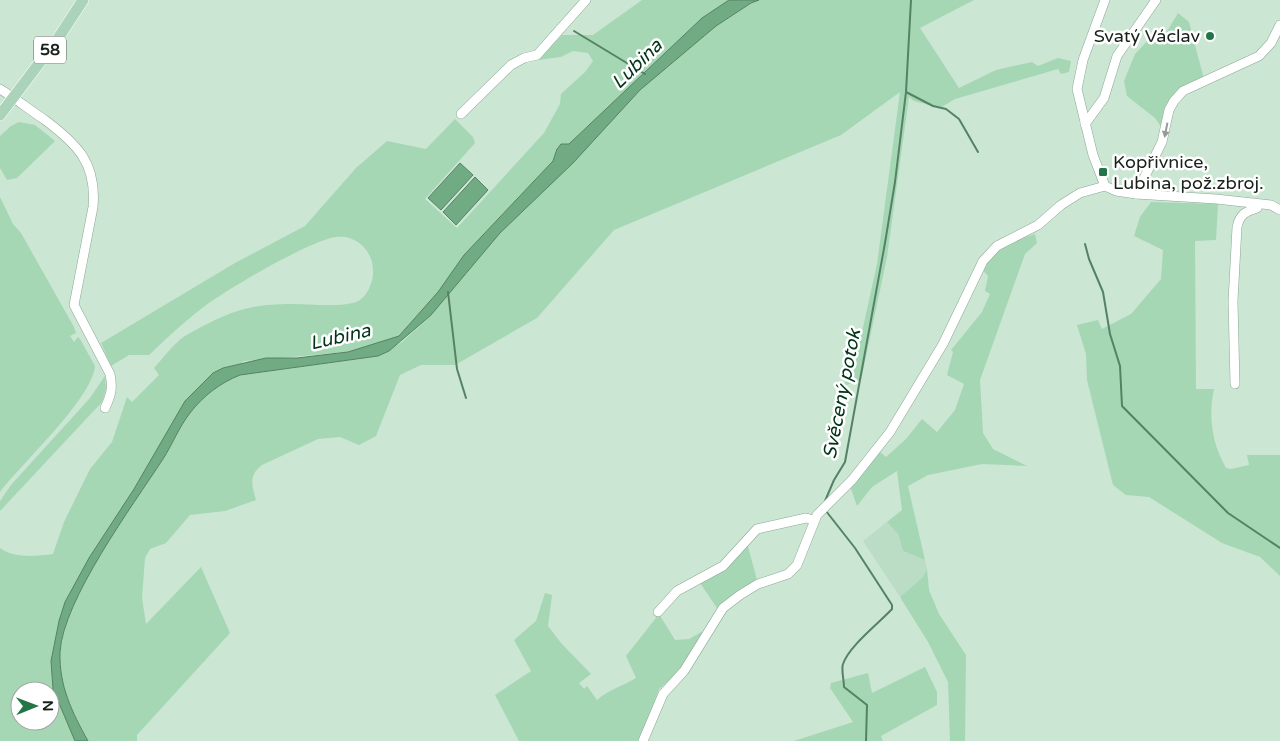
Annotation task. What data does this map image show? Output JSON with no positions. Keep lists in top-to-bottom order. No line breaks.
{"streets":{"main road":["58"]},"water":["Lubina","Svěcený potok"],"places":{"other":["Svatý Václav"],"transit":["Kopřivnice, Lubina, pož.zbroj."]},"north":"right"}
